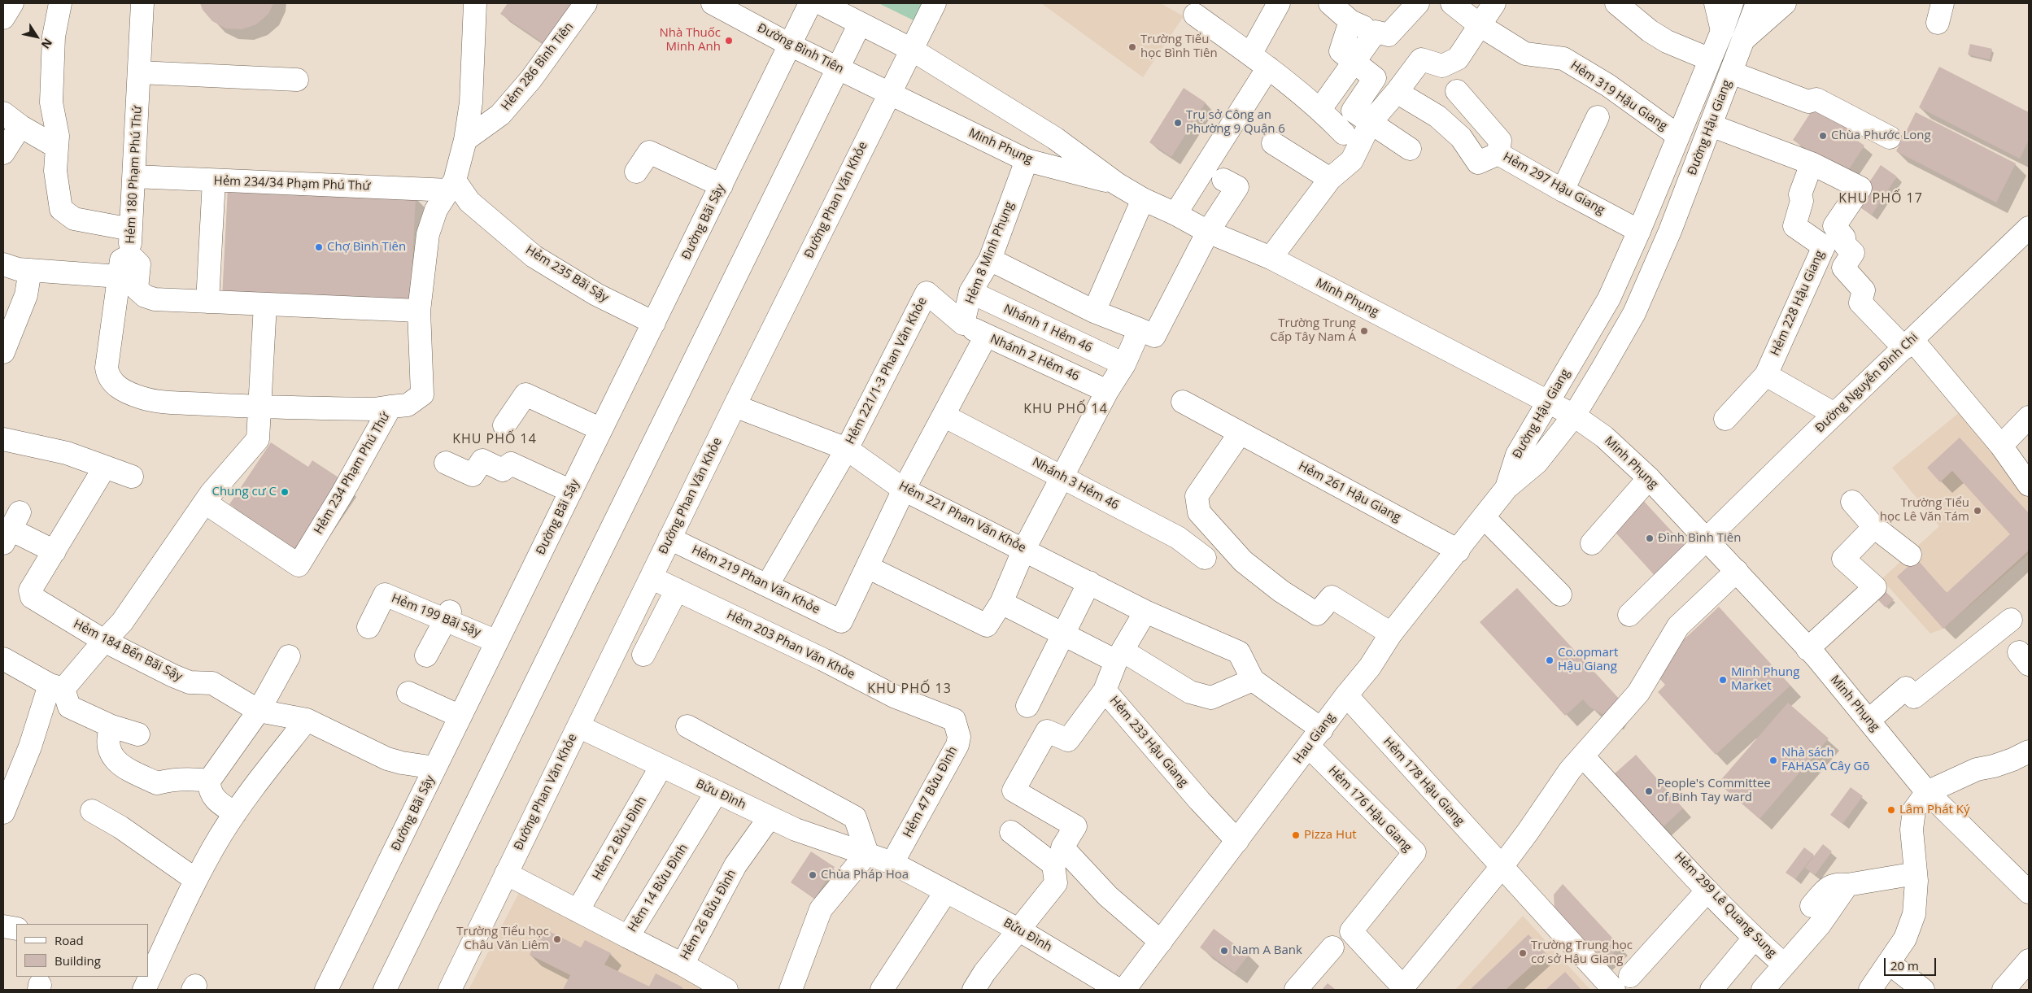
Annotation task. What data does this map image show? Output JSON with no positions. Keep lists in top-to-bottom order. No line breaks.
{"streets":{"street":["Đường Bình Tiên","Hẻm 286 Bình Tiên","Hẻm 319 Hậu Giang","Đường Hậu Giang","Minh Phụng","Hẻm 180 Phạm Phú Thứ","Hẻm 234/34 Phạm Phú Thứ","Hẻm 297 Hậu Giang","Đường Phan Văn Khỏe","Đường Bãi Sậy","Hẻm 8 Minh Phụng","Hẻm 235 Bãi Sậy","Hẻm 228 Hậu Giang","Nhánh 1 Hẻm 46","Nhánh 2 Hẻm 46","Hẻm 221/1-3 Phan Văn Khỏe","Đường Nguyễn Đình Chi","Hẻm 234 Phạm Phú Thứ","Nhánh 3 Hẻm 46","Hẻm 261 Hậu Giang","Hẻm 221 Phan Văn Khỏe","Hẻm 219 Phan Văn Khỏe","Hẻm 199 Bãi Sậy","Hẻm 203 Phan Văn Khỏe","Hẻm 184 Bến Bãi Sậy","Hau Giang","Hẻm 233 Hậu Giang","Hẻm 178 Hậu Giang","Hẻm 47 Bửu Đình","Bửu Đình","Hẻm 176 Hậu Giang","Hẻm 2 Bửu Đình","Hẻm 14 Bửu Đình","Hẻm 299 Lê Quang Sung","Hẻm 26 Bửu Đình"]},"crossings":[["Đường Bình Tiên","Minh Phụng"],["Đường Bình Tiên","Đường Phan Văn Khỏe"],["Đường Bình Tiên","Đường Bãi Sậy"],["Hẻm 286 Bình Tiên","Hẻm 234 Phạm Phú Thứ"],["Hẻm 319 Hậu Giang","Đường Hậu Giang"],["Đường Hậu Giang","Minh Phụng"],["Đường Hậu Giang","Hẻm 297 Hậu Giang"],["Đường Hậu Giang","Hau Giang"],["Minh Phụng","Đường Phan Văn Khỏe"],["Minh Phụng","Hẻm 8 Minh Phụng"],["Minh Phụng","Đường Nguyễn Đình Chi"],["Hẻm 180 Phạm Phú Thứ","Hẻm 234/34 Phạm Phú Thứ"],["Hẻm 180 Phạm Phú Thứ","Hẻm 234 Phạm Phú Thứ"],["Hẻm 234/34 Phạm Phú Thứ","Hẻm 235 Bãi Sậy"],["Hẻm 234/34 Phạm Phú Thứ","Hẻm 234 Phạm Phú Thứ"],["Đường Phan Văn Khỏe","Hẻm 221 Phan Văn Khỏe"],["Đường Phan Văn Khỏe","Hẻm 219 Phan Văn Khỏe"],["Đường Phan Văn Khỏe","Hẻm 203 Phan Văn Khỏe"],["Đường Phan Văn Khỏe","Bửu Đình"],["Đường Bãi Sậy","Hẻm 235 Bãi Sậy"],["Đường Bãi Sậy","Hẻm 199 Bãi Sậy"],["Đường Bãi Sậy","Hẻm 184 Bến Bãi Sậy"],["Hẻm 8 Minh Phụng","Nhánh 1 Hẻm 46"],["Hẻm 8 Minh Phụng","Nhánh 2 Hẻm 46"],["Hẻm 8 Minh Phụng","Hẻm 221/1-3 Phan Văn Khỏe"],["Hẻm 235 Bãi Sậy","Hẻm 234 Phạm Phú Thứ"],["Hẻm 221/1-3 Phan Văn Khỏe","Hẻm 221 Phan Văn Khỏe"],["Hẻm 221/1-3 Phan Văn Khỏe","Hẻm 219 Phan Văn Khỏe"],["Hẻm 261 Hậu Giang","Hau Giang"],["Hẻm 221 Phan Văn Khỏe","Hẻm 233 Hậu Giang"],["Hẻm 203 Phan Văn Khỏe","Hẻm 47 Bửu Đình"],["Hau Giang","Hẻm 233 Hậu Giang"],["Hau Giang","Hẻm 178 Hậu Giang"],["Hau Giang","Hẻm 176 Hậu Giang"],["Hẻm 47 Bửu Đình","Bửu Đình"],["Bửu Đình","Hẻm 2 Bửu Đình"],["Bửu Đình","Hẻm 14 Bửu Đình"],["Bửu Đình","Hẻm 26 Bửu Đình"],["Hẻm 2 Bửu Đình","Hẻm 14 Bửu Đình"],["Hẻm 14 Bửu Đình","Hẻm 26 Bửu Đình"]],"districts":["KHU PHỐ 17","KHU PHỐ 14","KHU PHỐ 14","KHU PHỐ 13"],"places":["Nhà Thuốc Minh Anh","Trường Tiểu học Bình Tiên","Trụ sở Công an Phường 9 Quận 6","Chùa Phước Long","Chợ Bình Tiên","Trường Trung Cấp Tây Nam Á","Chung cư C","Trường Tiểu học Lê Văn Tám","Đình Bình Tiên","Co.opmart Hậu Giang","Minh Phung Market","Nhà sách FAHASA Cây Gõ","People's Committee of Binh Tay ward","Lâm Phát Ký","Pizza Hut","Chùa Pháp Hoa","Trường Tiểu học Châu Văn Liêm","Nam A Bank","Trường Trung học cơ sở Hậu Giang"],"legend":["Road","Building"],"scale_bar":"20 m","north":"bottom right"}
